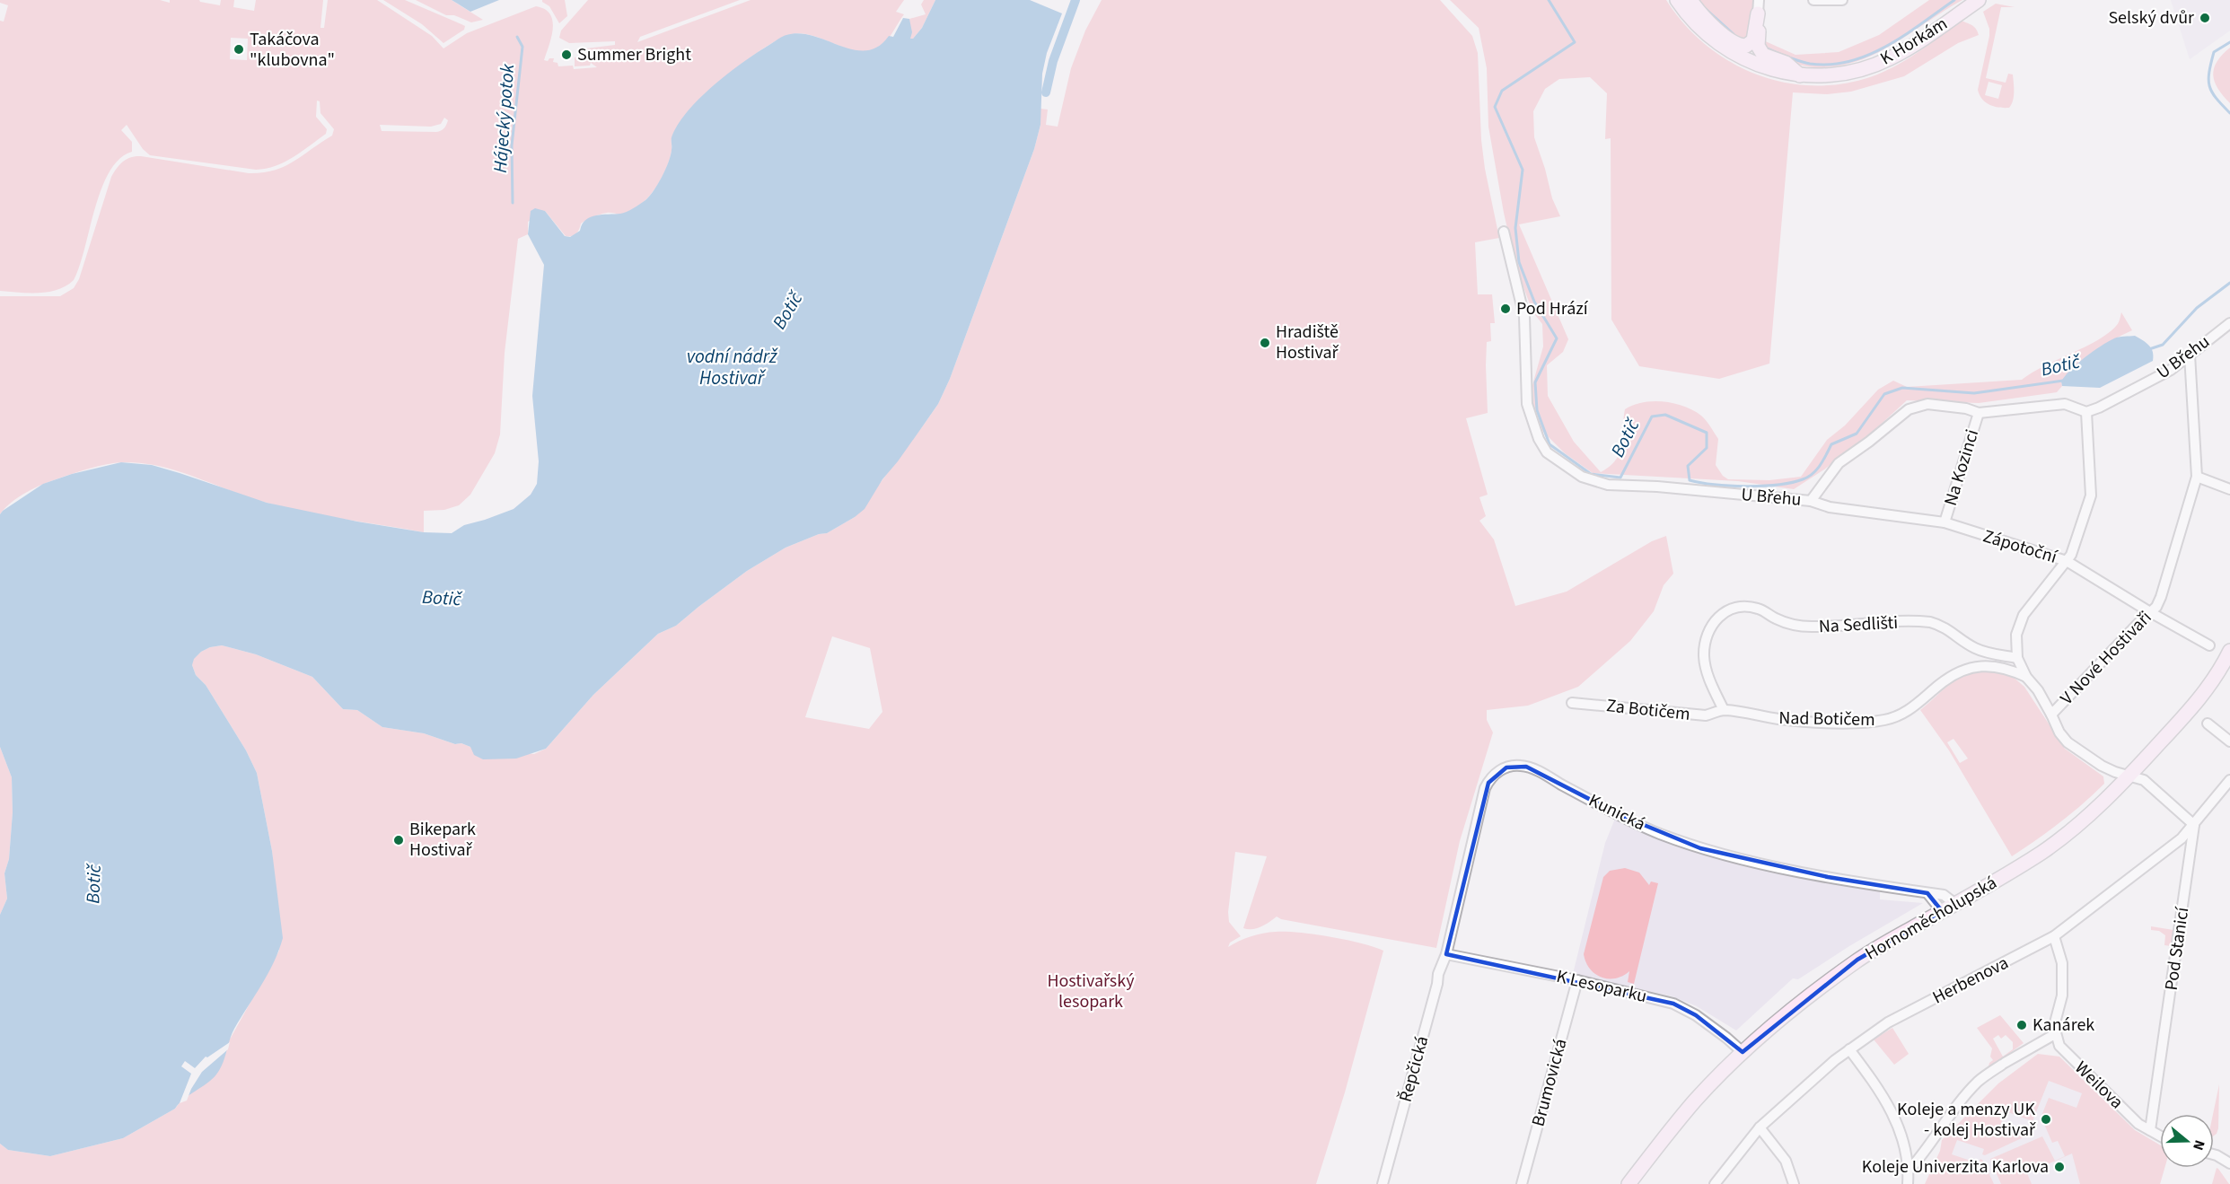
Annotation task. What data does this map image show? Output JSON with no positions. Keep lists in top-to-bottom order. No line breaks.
{"streets":{"street":["K Horkám","U Břehu","Na Kozinci","Zápotoční","Na Sedlišti","V Nové Hostivaři","Za Botičem","Nad Botičem","Kunická","Hornoměcholupská","Pod Stanicí","Herbenova","K Lesoparku","Řepčická","Brumovická","Weilova"]},"crossings":[["U Břehu","Na Kozinci"],["U Břehu","Zápotoční"],["U Břehu","V Nové Hostivaři"],["Na Kozinci","Zápotoční"],["Zápotoční","V Nové Hostivaři"],["Na Sedlišti","Za Botičem"],["Na Sedlišti","Nad Botičem"],["Za Botičem","Nad Botičem"],["Kunická","Hornoměcholupská"],["Kunická","K Lesoparku"],["Kunická","Řepčická"],["Hornoměcholupská","K Lesoparku"],["Pod Stanicí","Herbenova"],["Pod Stanicí","Weilova"],["K Lesoparku","Řepčická"],["K Lesoparku","Brumovická"]],"water":["Hájecký potok","Botič","vodní nádrž Hostivař"],"parks":["Hostivařský lesopark"],"places":["Selský dvůr","Takáčova \"klubovna\"","Summer Bright","Pod Hrází","Hradiště Hostivař","Bikepark Hostivař","Kanárek","Koleje a menzy UK - kolej Hostivař","Koleje Univerzita Karlova"],"north":"right"}
